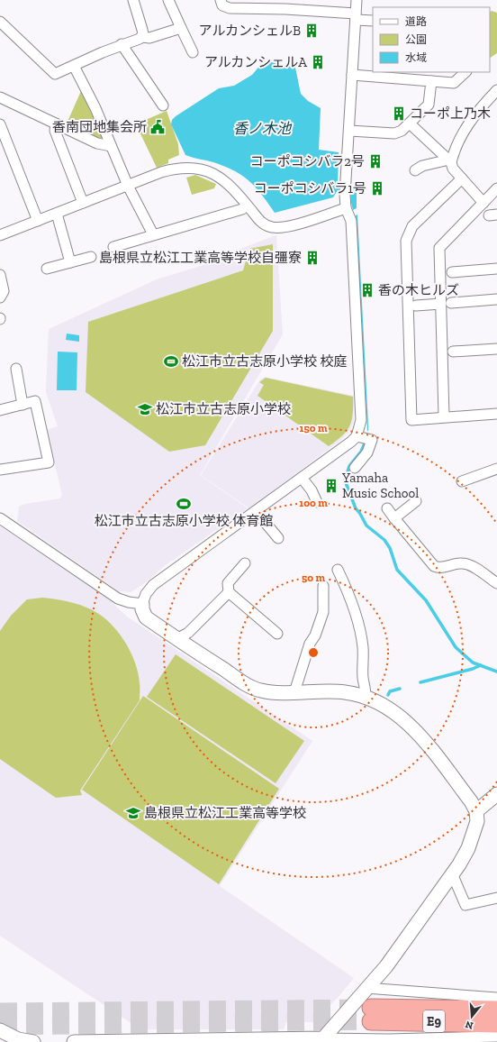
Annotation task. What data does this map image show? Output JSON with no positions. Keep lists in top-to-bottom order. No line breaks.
{"streets":{"highway":["E9"]},"water":["香ノ木池"],"places":{"building":["アルカンシェルB","アルカンシェルA","コーポ上乃木","コーポコシバラ2号","コーポコシバラ1号","島根県立松江工業高等学校自彊寮","香の木ヒルズ","Yamaha Music School"],"public building":["香南団地集会所"],"sports":["松江市立古志原小学校 校庭","松江市立古志原小学校 体育館"],"school or university":["松江市立古志原小学校","島根県立松江工業高等学校"]},"legend":["道路","公園","水域"],"north":"bottom","rings":["150 m","100 m","50 m"]}
